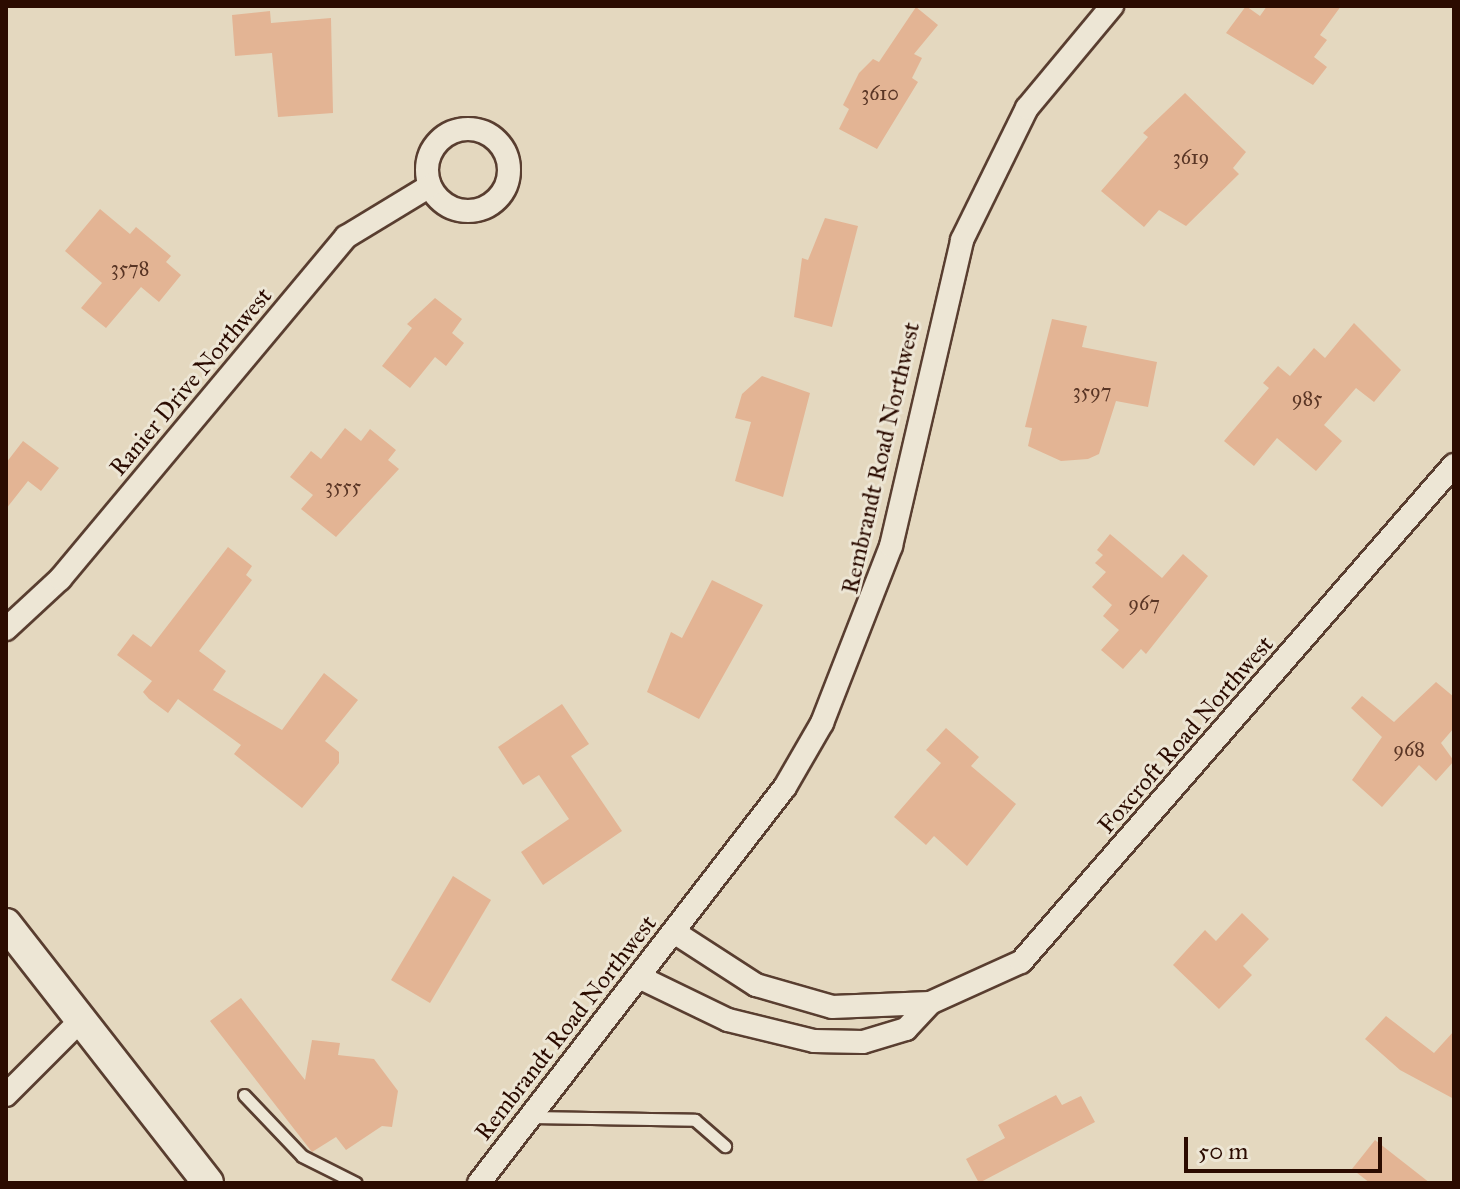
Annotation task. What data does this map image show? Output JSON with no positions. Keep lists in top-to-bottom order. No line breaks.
{"streets":{"street":["Ranier Drive Northwest","Rembrandt Road Northwest","Foxcroft Road Northwest"]},"crossings":[["Rembrandt Road Northwest","Foxcroft Road Northwest"]],"house_numbers":["3610","3619","3578","3597","985","3555","967","968"],"scale_bar":"50 m"}
